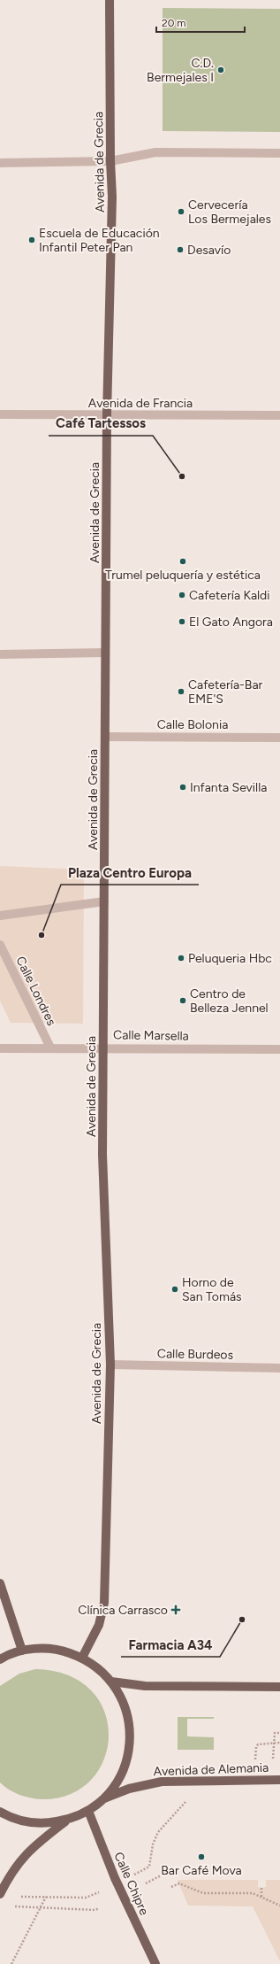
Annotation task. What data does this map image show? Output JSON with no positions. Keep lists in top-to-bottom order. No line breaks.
{"streets":{"main road":["Avenida de Grecia","Avenida de Alemania","Calle Chipre"],"street":["Avenida de Francia","Calle Bolonia","Calle Londres","Calle Marsella","Calle Burdeos"]},"crossings":[["Avenida de Grecia","Avenida de Francia"],["Avenida de Grecia","Calle Bolonia"],["Avenida de Grecia","Calle Marsella"],["Avenida de Grecia","Calle Burdeos"],["Calle Londres","Calle Marsella"]],"places":{"other":["C.D. Bermejales I","Cervecería Los Bermejales","Escuela de Educación Infantil Peter Pan","Desavío","Café Tartessos","Trumel peluquería y estética","Cafetería Kaldi","El Gato Angora","Cafetería-Bar EME'S","Infanta Sevilla","Plaza Centro Europa","Peluqueria Hbc","Centro de Belleza Jennel","Horno de San Tomás","Farmacia A34","Bar Café Mova"],"health":["Clínica Carrasco"]},"scale_bar":"20 m"}
